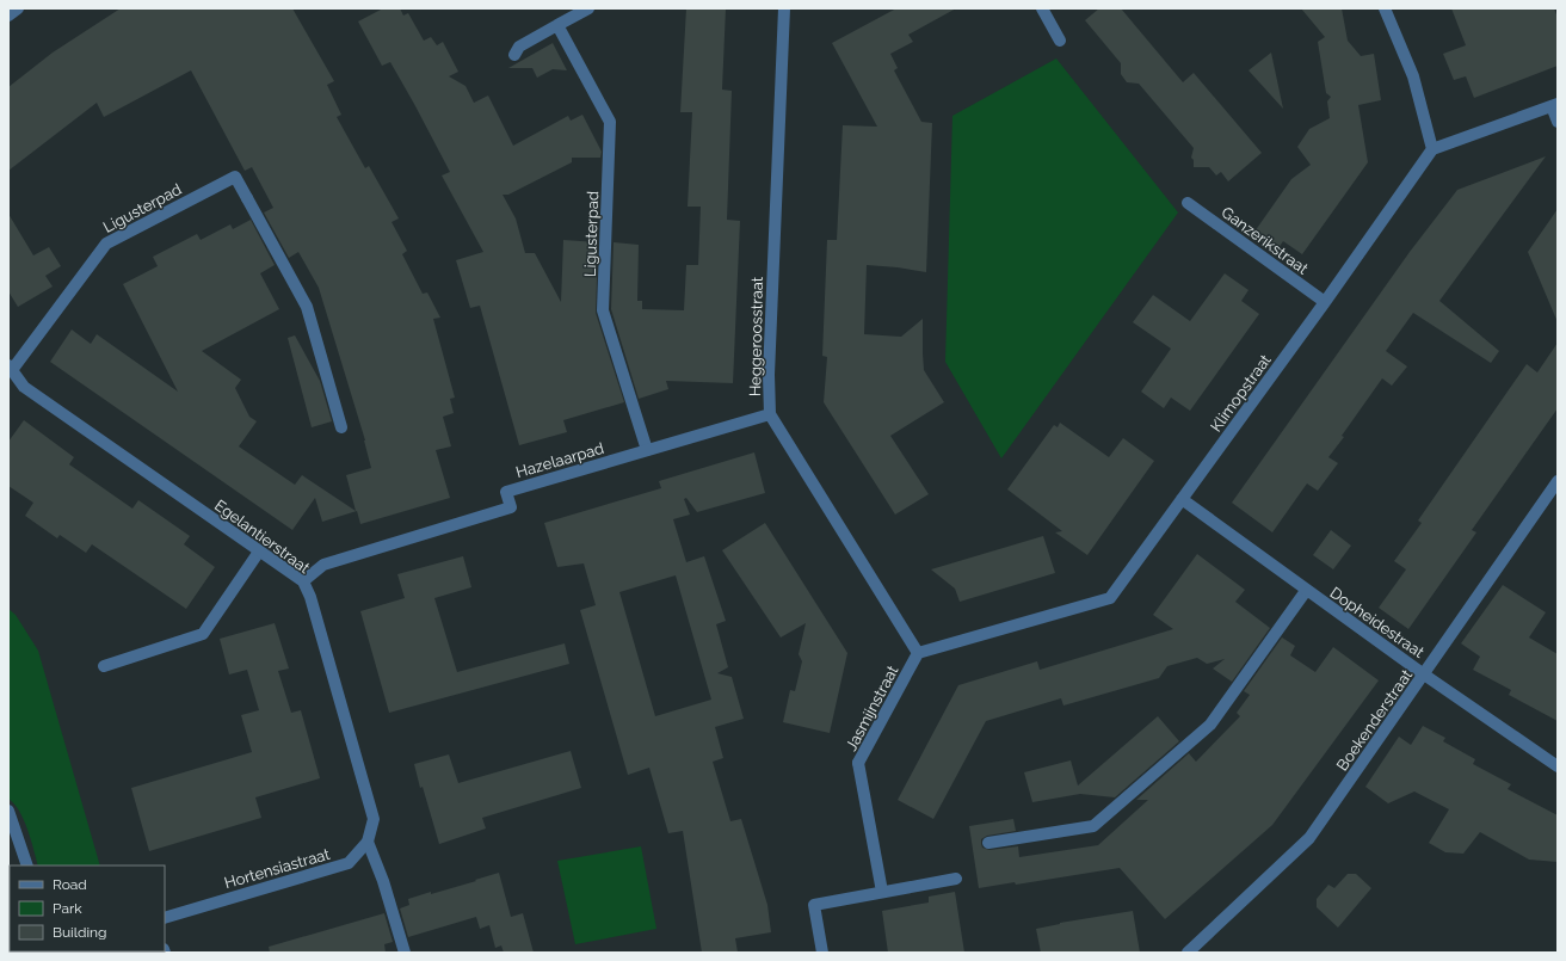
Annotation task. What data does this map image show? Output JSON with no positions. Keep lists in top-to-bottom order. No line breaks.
{"streets":{"street":["Ligusterpad","Ganzerikstraat","Heggeroosstraat","Klimopstraat","Hazelaarpad","Egelantierstraat","Dopheidestraat","Jasmijnstraat","Boekenderstraat","Hortensiastraat"]},"crossings":[["Ligusterpad","Hazelaarpad"],["Ligusterpad","Egelantierstraat"],["Ganzerikstraat","Klimopstraat"],["Heggeroosstraat","Klimopstraat"],["Heggeroosstraat","Hazelaarpad"],["Heggeroosstraat","Jasmijnstraat"],["Klimopstraat","Dopheidestraat"],["Klimopstraat","Jasmijnstraat"],["Hazelaarpad","Egelantierstraat"],["Egelantierstraat","Hortensiastraat"],["Dopheidestraat","Boekenderstraat"]],"legend":["Road","Park","Building"]}
